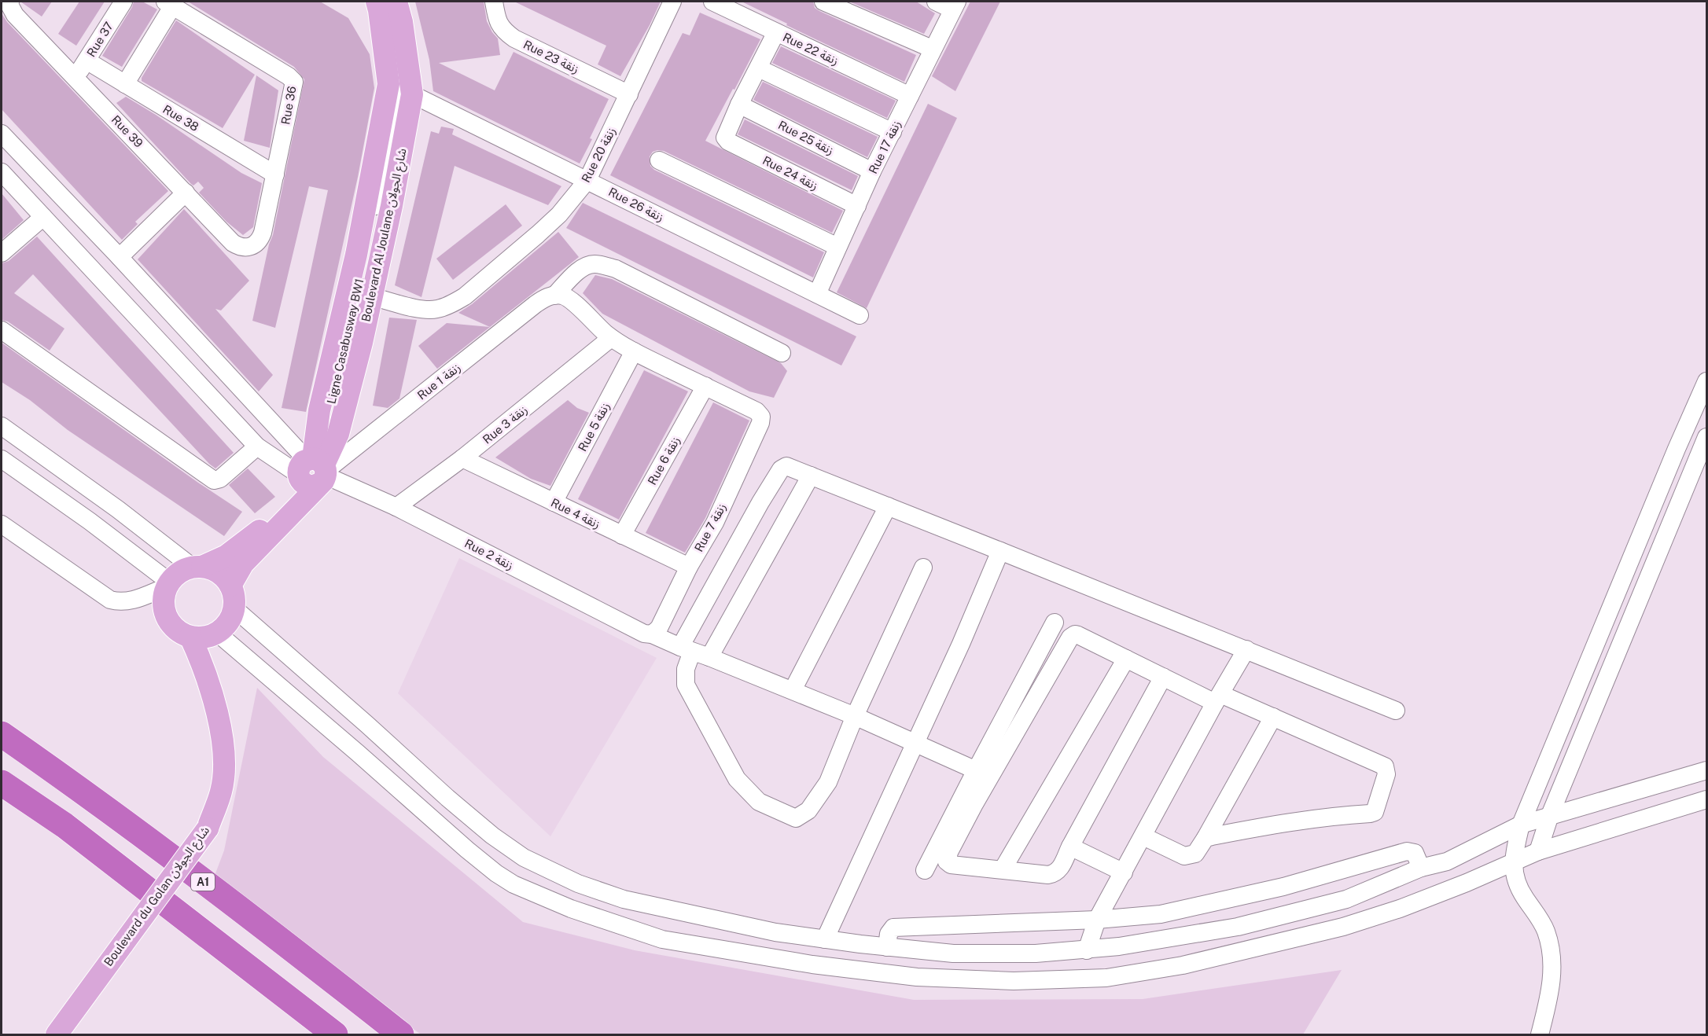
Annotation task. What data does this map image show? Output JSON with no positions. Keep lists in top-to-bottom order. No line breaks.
{"streets":{"highway":["A1"],"main road":["Boulevard Al Joulane شارع الجولان","Boulevard du Golan شارع الجولان"],"street":["Rue 37","Rue 22 زنقة","Rue 23 زنقة","Rue 36","Rue 38","Rue 39","Rue 25 زنقة","Rue 17 زنقة","Rue 20 زنقة","Rue 24 زنقة","Rue 26 زنقة","Ligne Casabusway BW1","Rue 1 زنقة","Rue 3 زنقة","Rue 5 زنقة","Rue 6 زنقة","Rue 4 زنقة","Rue 7 زنقة","Rue 2 زنقة"]},"crossings":[["Rue 37","Rue 38"],["Rue 37","Rue 39"],["Rue 22 زنقة","Rue 17 زنقة"],["Rue 23 زنقة","Rue 20 زنقة"],["Rue 36","Rue 38"],["Rue 36","Rue 39"],["Rue 25 زنقة","Rue 17 زنقة"],["Rue 25 زنقة","Rue 24 زنقة"],["Rue 17 زنقة","Rue 24 زنقة"],["Rue 17 زنقة","Rue 26 زنقة"],["Rue 20 زنقة","Rue 26 زنقة"],["Rue 20 زنقة","Boulevard Al Joulane شارع الجولان"],["Rue 26 زنقة","Boulevard Al Joulane شارع الجولان"],["Boulevard Al Joulane شارع الجولان","Ligne Casabusway BW1"],["Boulevard Al Joulane شارع الجولان","Rue 1 زنقة"],["Boulevard Al Joulane شارع الجولان","Rue 2 زنقة"],["Ligne Casabusway BW1","Rue 1 زنقة"],["Ligne Casabusway BW1","Rue 2 زنقة"],["Rue 1 زنقة","Rue 2 زنقة"],["Rue 3 زنقة","Rue 4 زنقة"],["Rue 3 زنقة","Rue 2 زنقة"],["Rue 5 زنقة","Rue 4 زنقة"],["Rue 6 زنقة","Rue 4 زنقة"],["Rue 6 زنقة","Rue 7 زنقة"],["Rue 4 زنقة","Rue 7 زنقة"],["Rue 7 زنقة","Rue 2 زنقة"]]}
